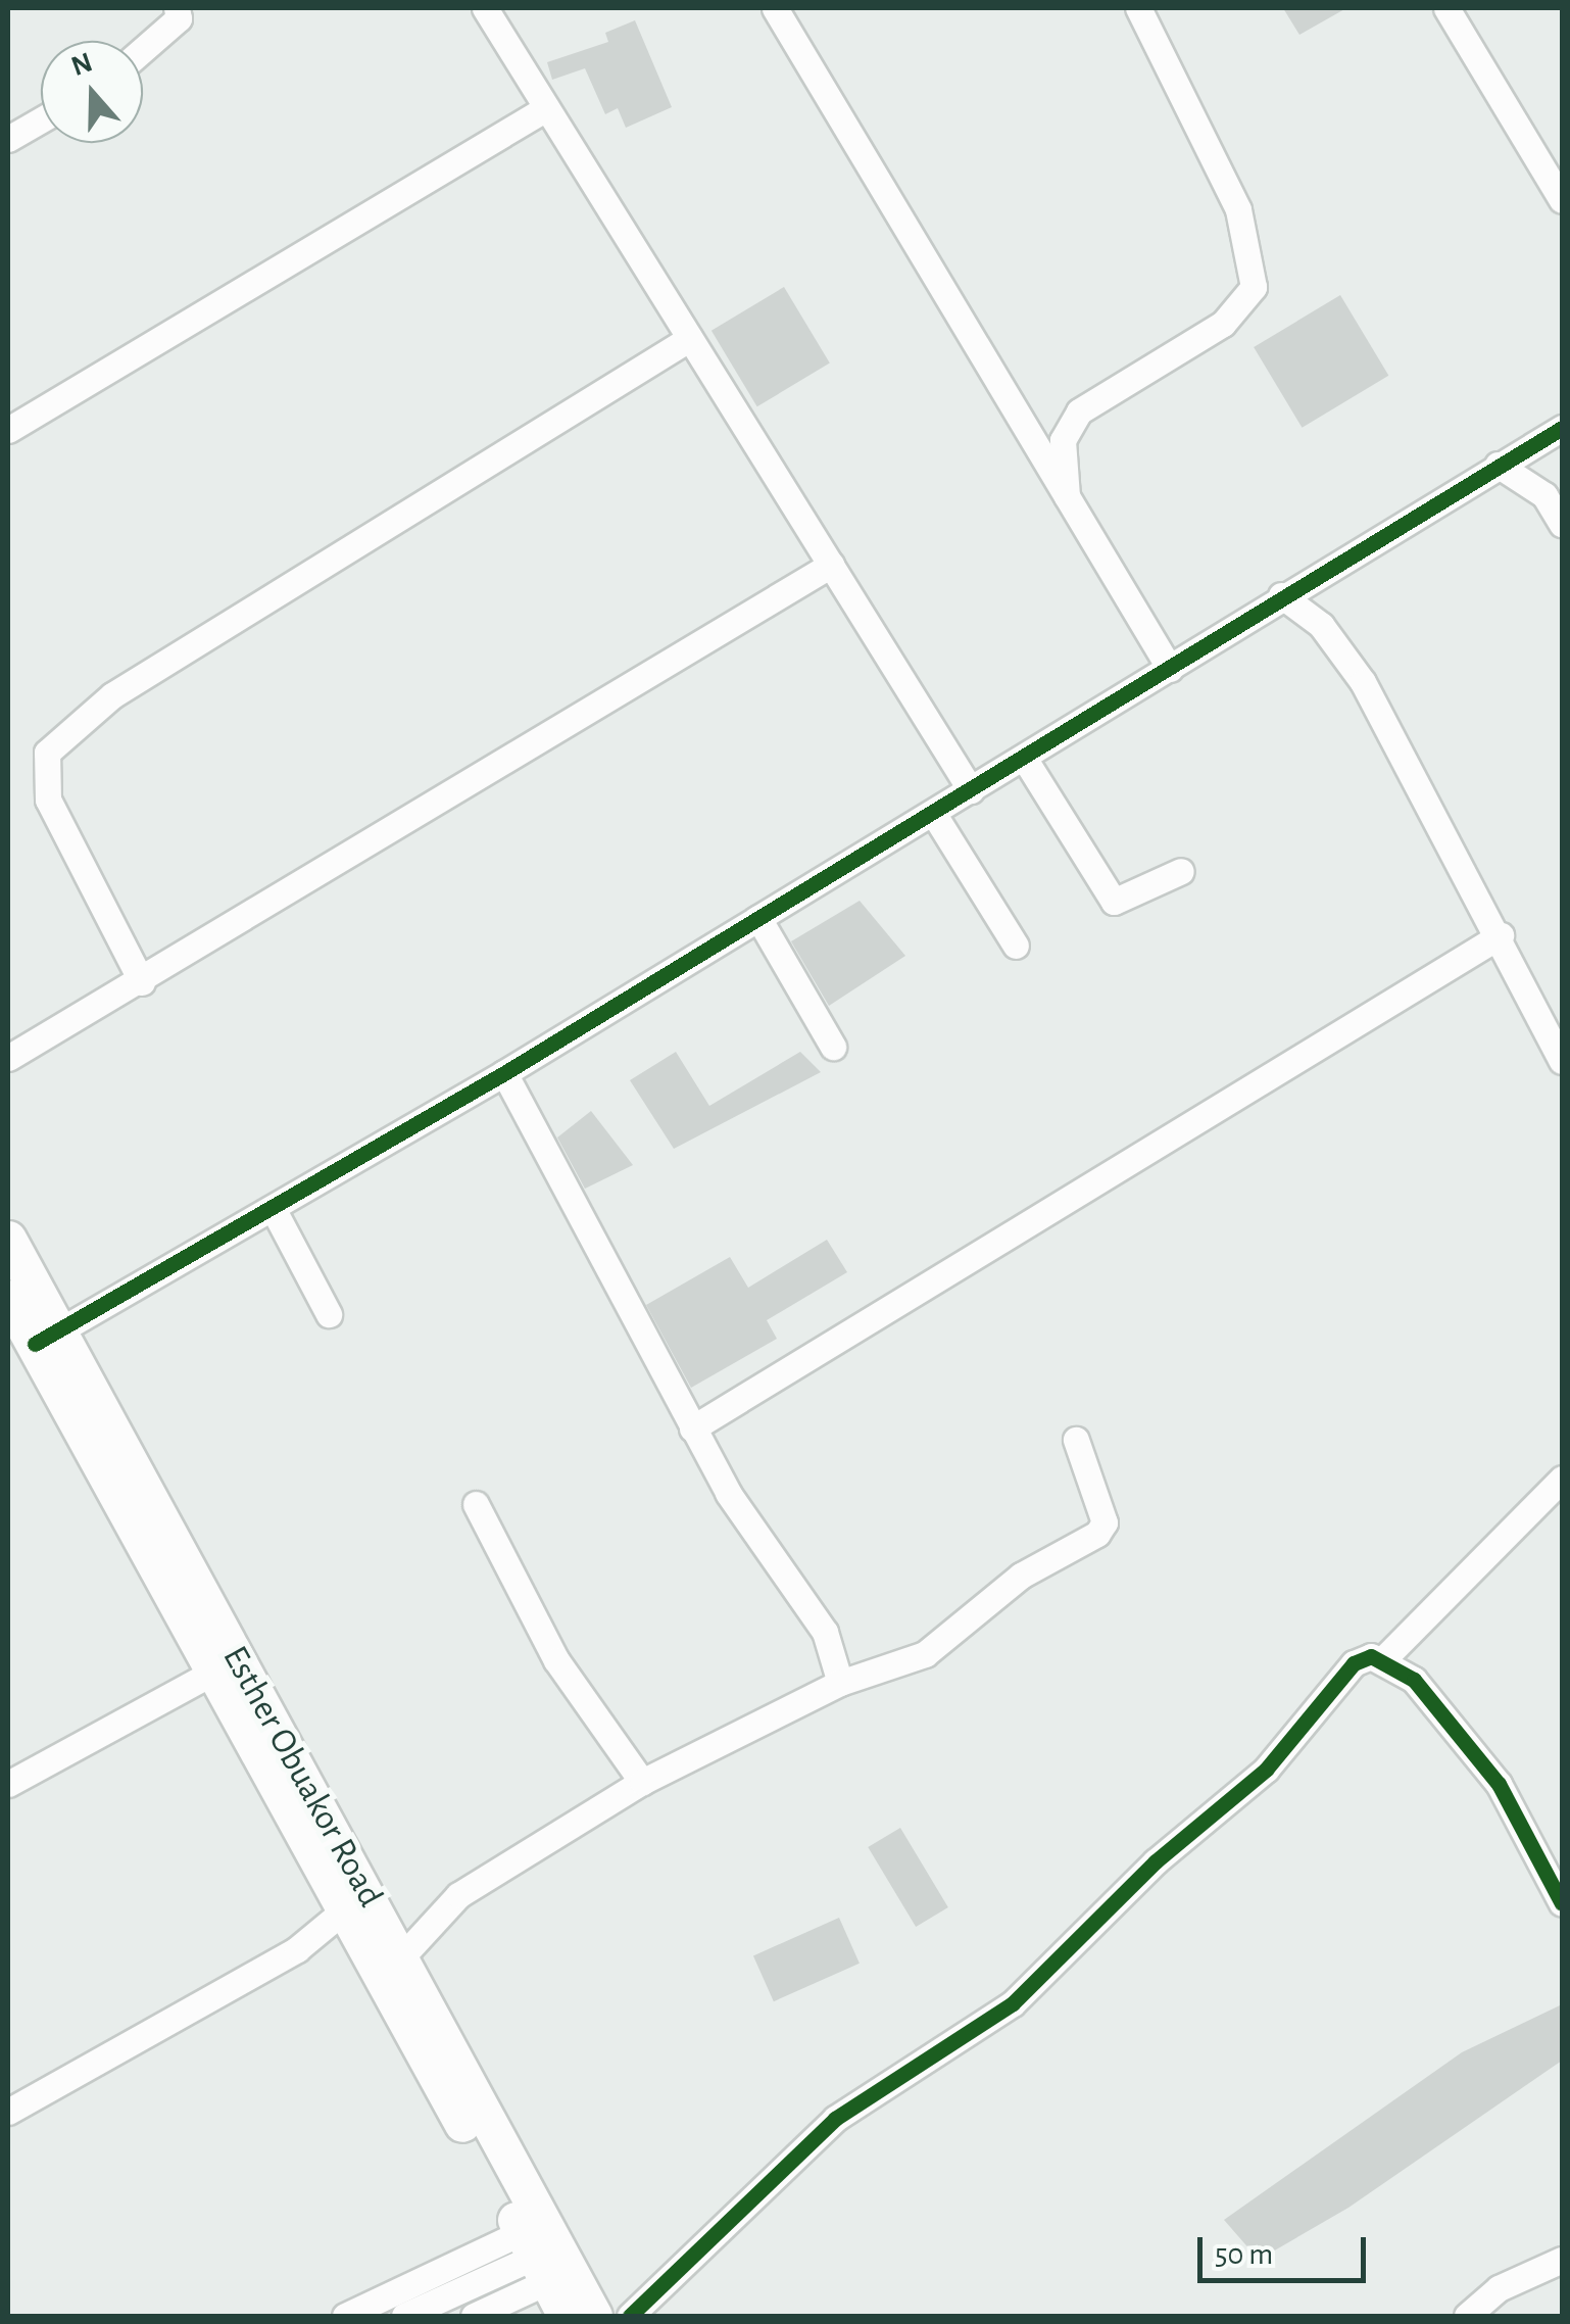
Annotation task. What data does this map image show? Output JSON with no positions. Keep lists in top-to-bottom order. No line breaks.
{"streets":{"street":["Esther Obuakor Road"]},"scale_bar":"50 m","north":"top"}
